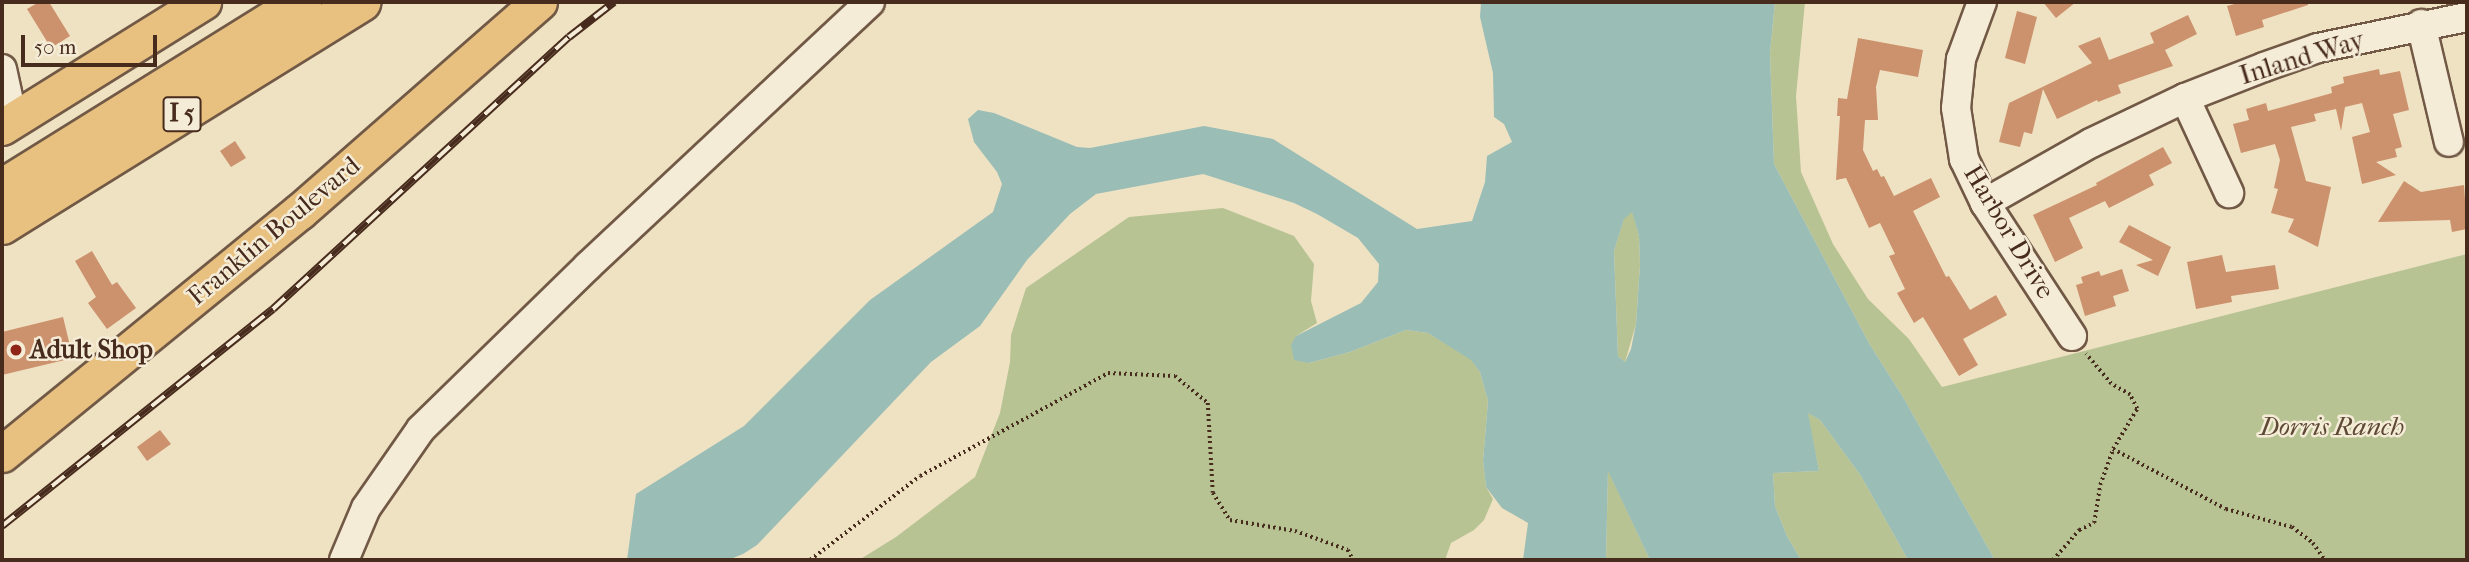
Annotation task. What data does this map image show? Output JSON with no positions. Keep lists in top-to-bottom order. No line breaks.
{"streets":{"highway":["I 5"],"main road":["Franklin Boulevard"],"street":["Inland Way","Harbor Drive"]},"crossings":[["Inland Way","Harbor Drive"]],"parks":["Dorris Ranch"],"places":["Adult Shop"],"scale_bar":"50 m"}
